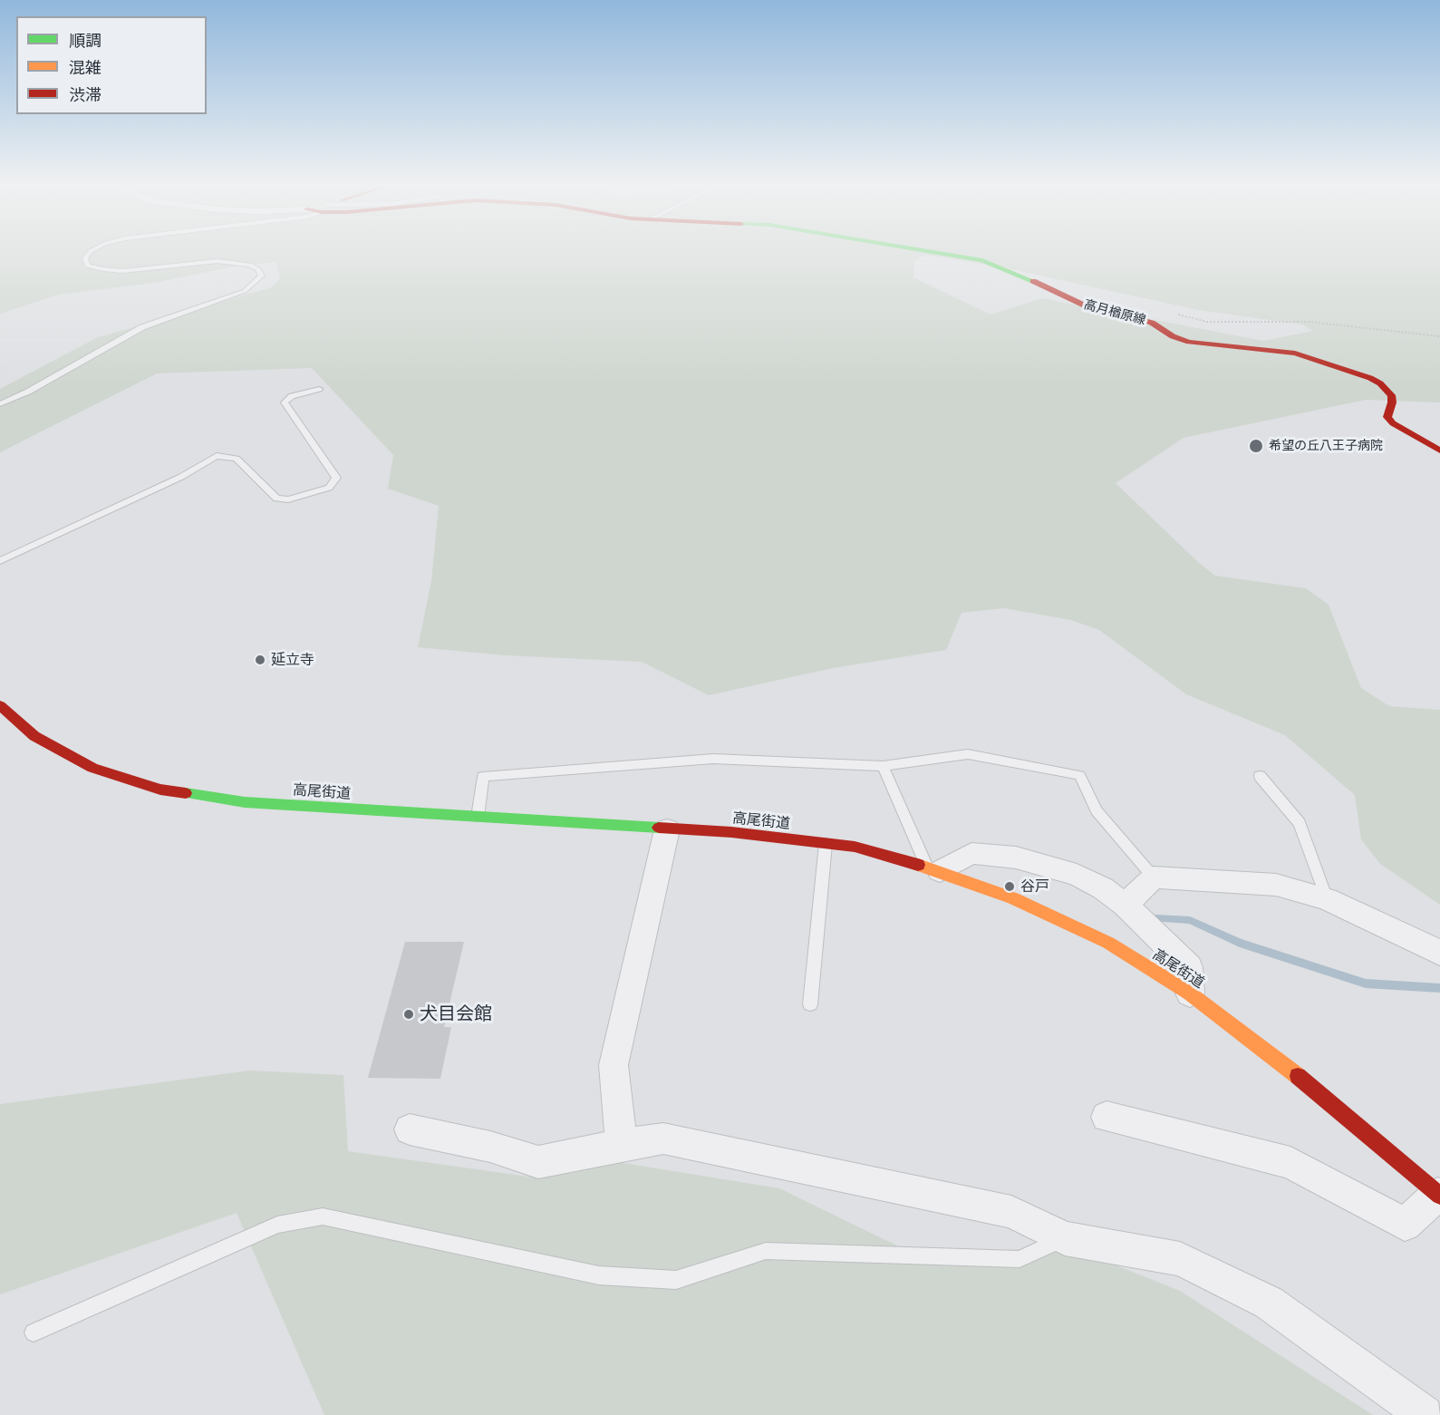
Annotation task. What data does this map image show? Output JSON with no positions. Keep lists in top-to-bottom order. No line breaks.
{"streets":{"main road":["高月楢原線","高尾街道"]},"places":["希望の丘八王子病院","延立寺","谷戸","犬目会館"],"legend":["順調","混雑","渋滞"]}
